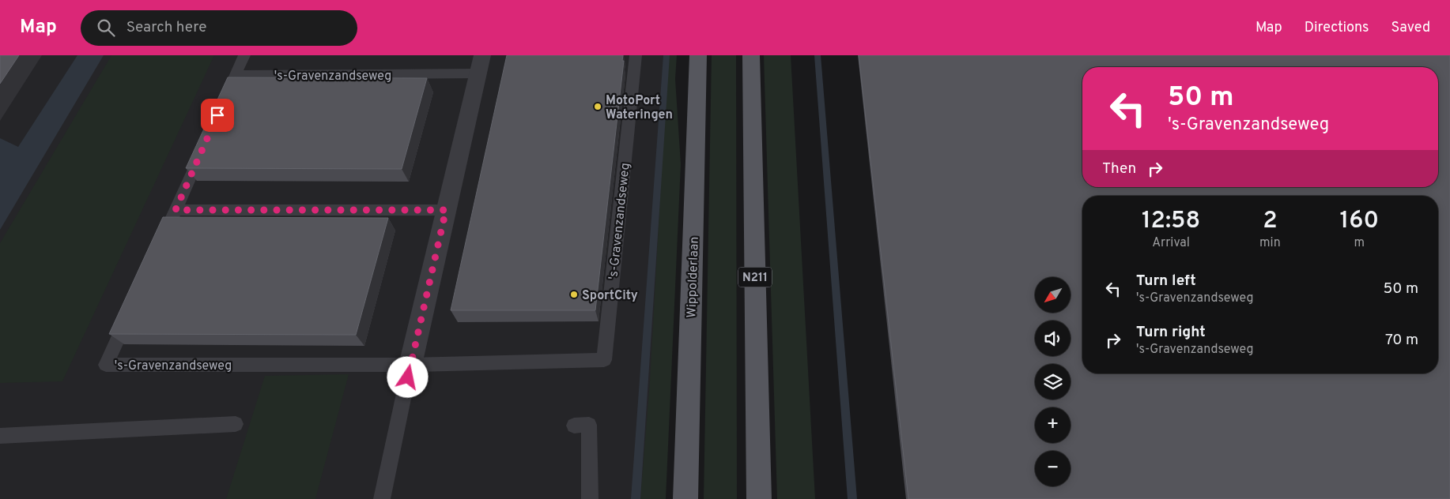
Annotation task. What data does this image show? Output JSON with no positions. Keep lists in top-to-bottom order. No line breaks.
{"streets":{"main road":["Wippolderlaan","N211"],"street":["'s-Gravenzandseweg"]},"places":["MotoPort Wateringen","SportCity"],"north":"bottom left","page":{"header":"Map","search":"Search here","nav":["Map","Directions","Saved"],"turn":["50 m","'s-Gravenzandseweg"],"then":"Then","eta":["12:58","Arrival","2","min","160","m"],"list":[{"name":"Turn left","note":"'s-Gravenzandseweg","value":"50 m"},{"name":"Turn right","note":"'s-Gravenzandseweg","value":"70 m"}],"map_buttons":["+","−"]}}
